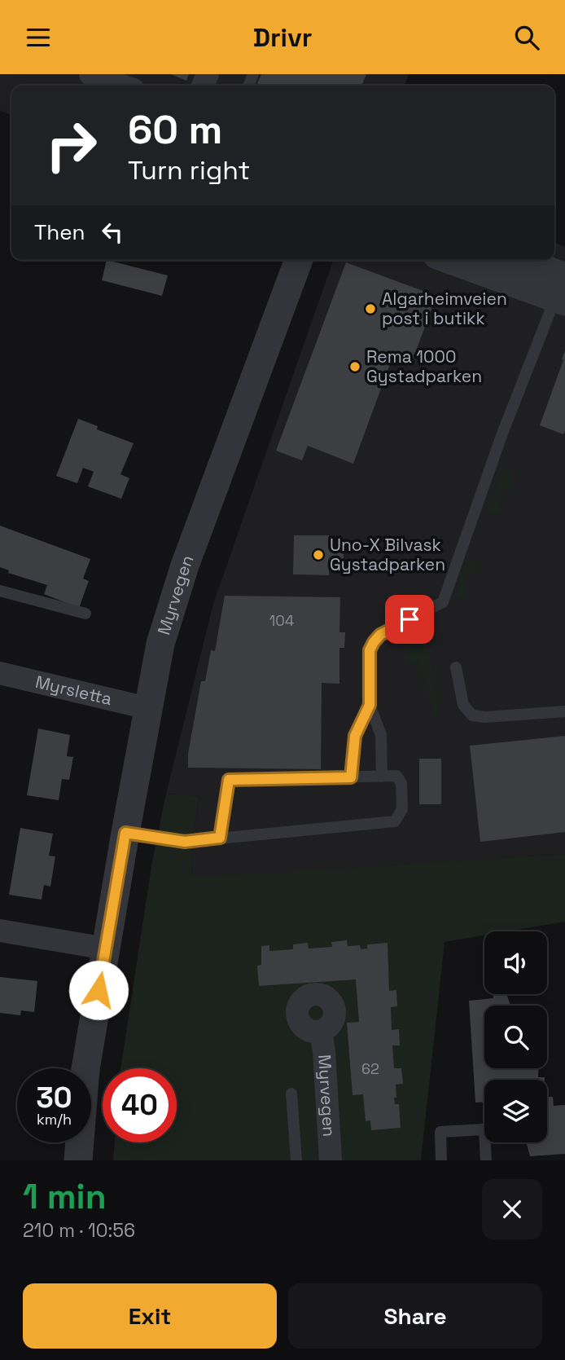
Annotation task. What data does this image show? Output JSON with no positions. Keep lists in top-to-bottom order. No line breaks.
{"streets":{"street":["Myrvegen","Myrsletta"]},"crossings":[["Myrvegen","Myrsletta"]],"places":["Algarheimveien post i butikk","Rema 1000 Gystadparken","Uno-X Bilvask Gystadparken"],"house_numbers":["104","62"],"page":{"header":"Drivr","turn":["60 m","Turn right"],"then":"Then","speed":"30 km/h","limit":"40","heading":["1 min","210 m · 10:56"],"buttons":["Exit","Share"]}}
